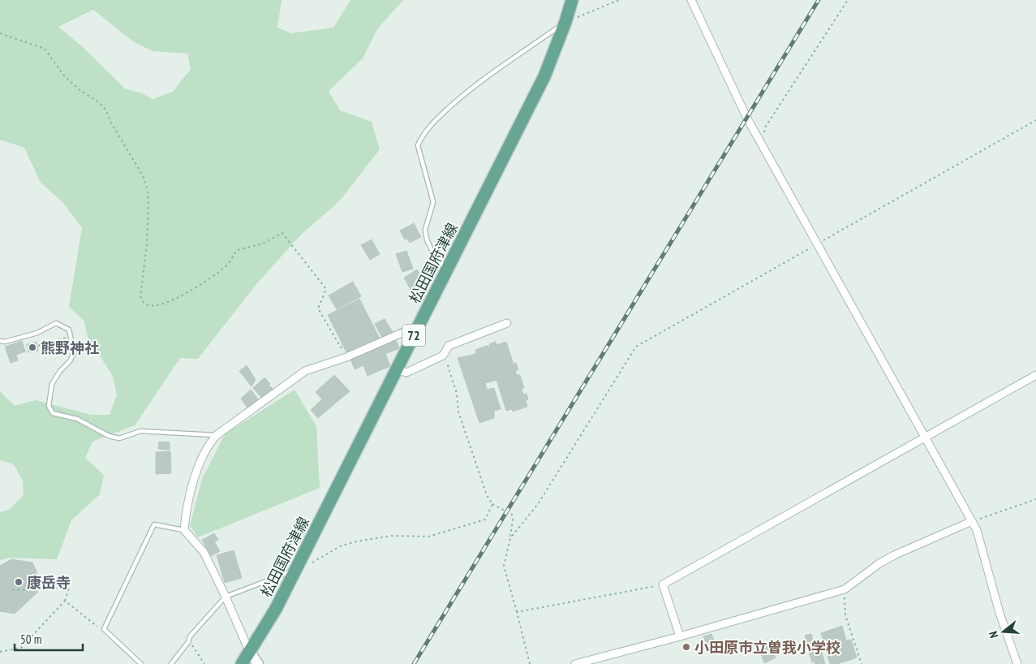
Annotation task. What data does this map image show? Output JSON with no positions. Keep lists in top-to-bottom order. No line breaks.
{"streets":{"main road":["松田国府津線","72"]},"places":["熊野神社","康岳寺","小田原市立曽我小学校"],"scale_bar":"50 m","north":"left"}
